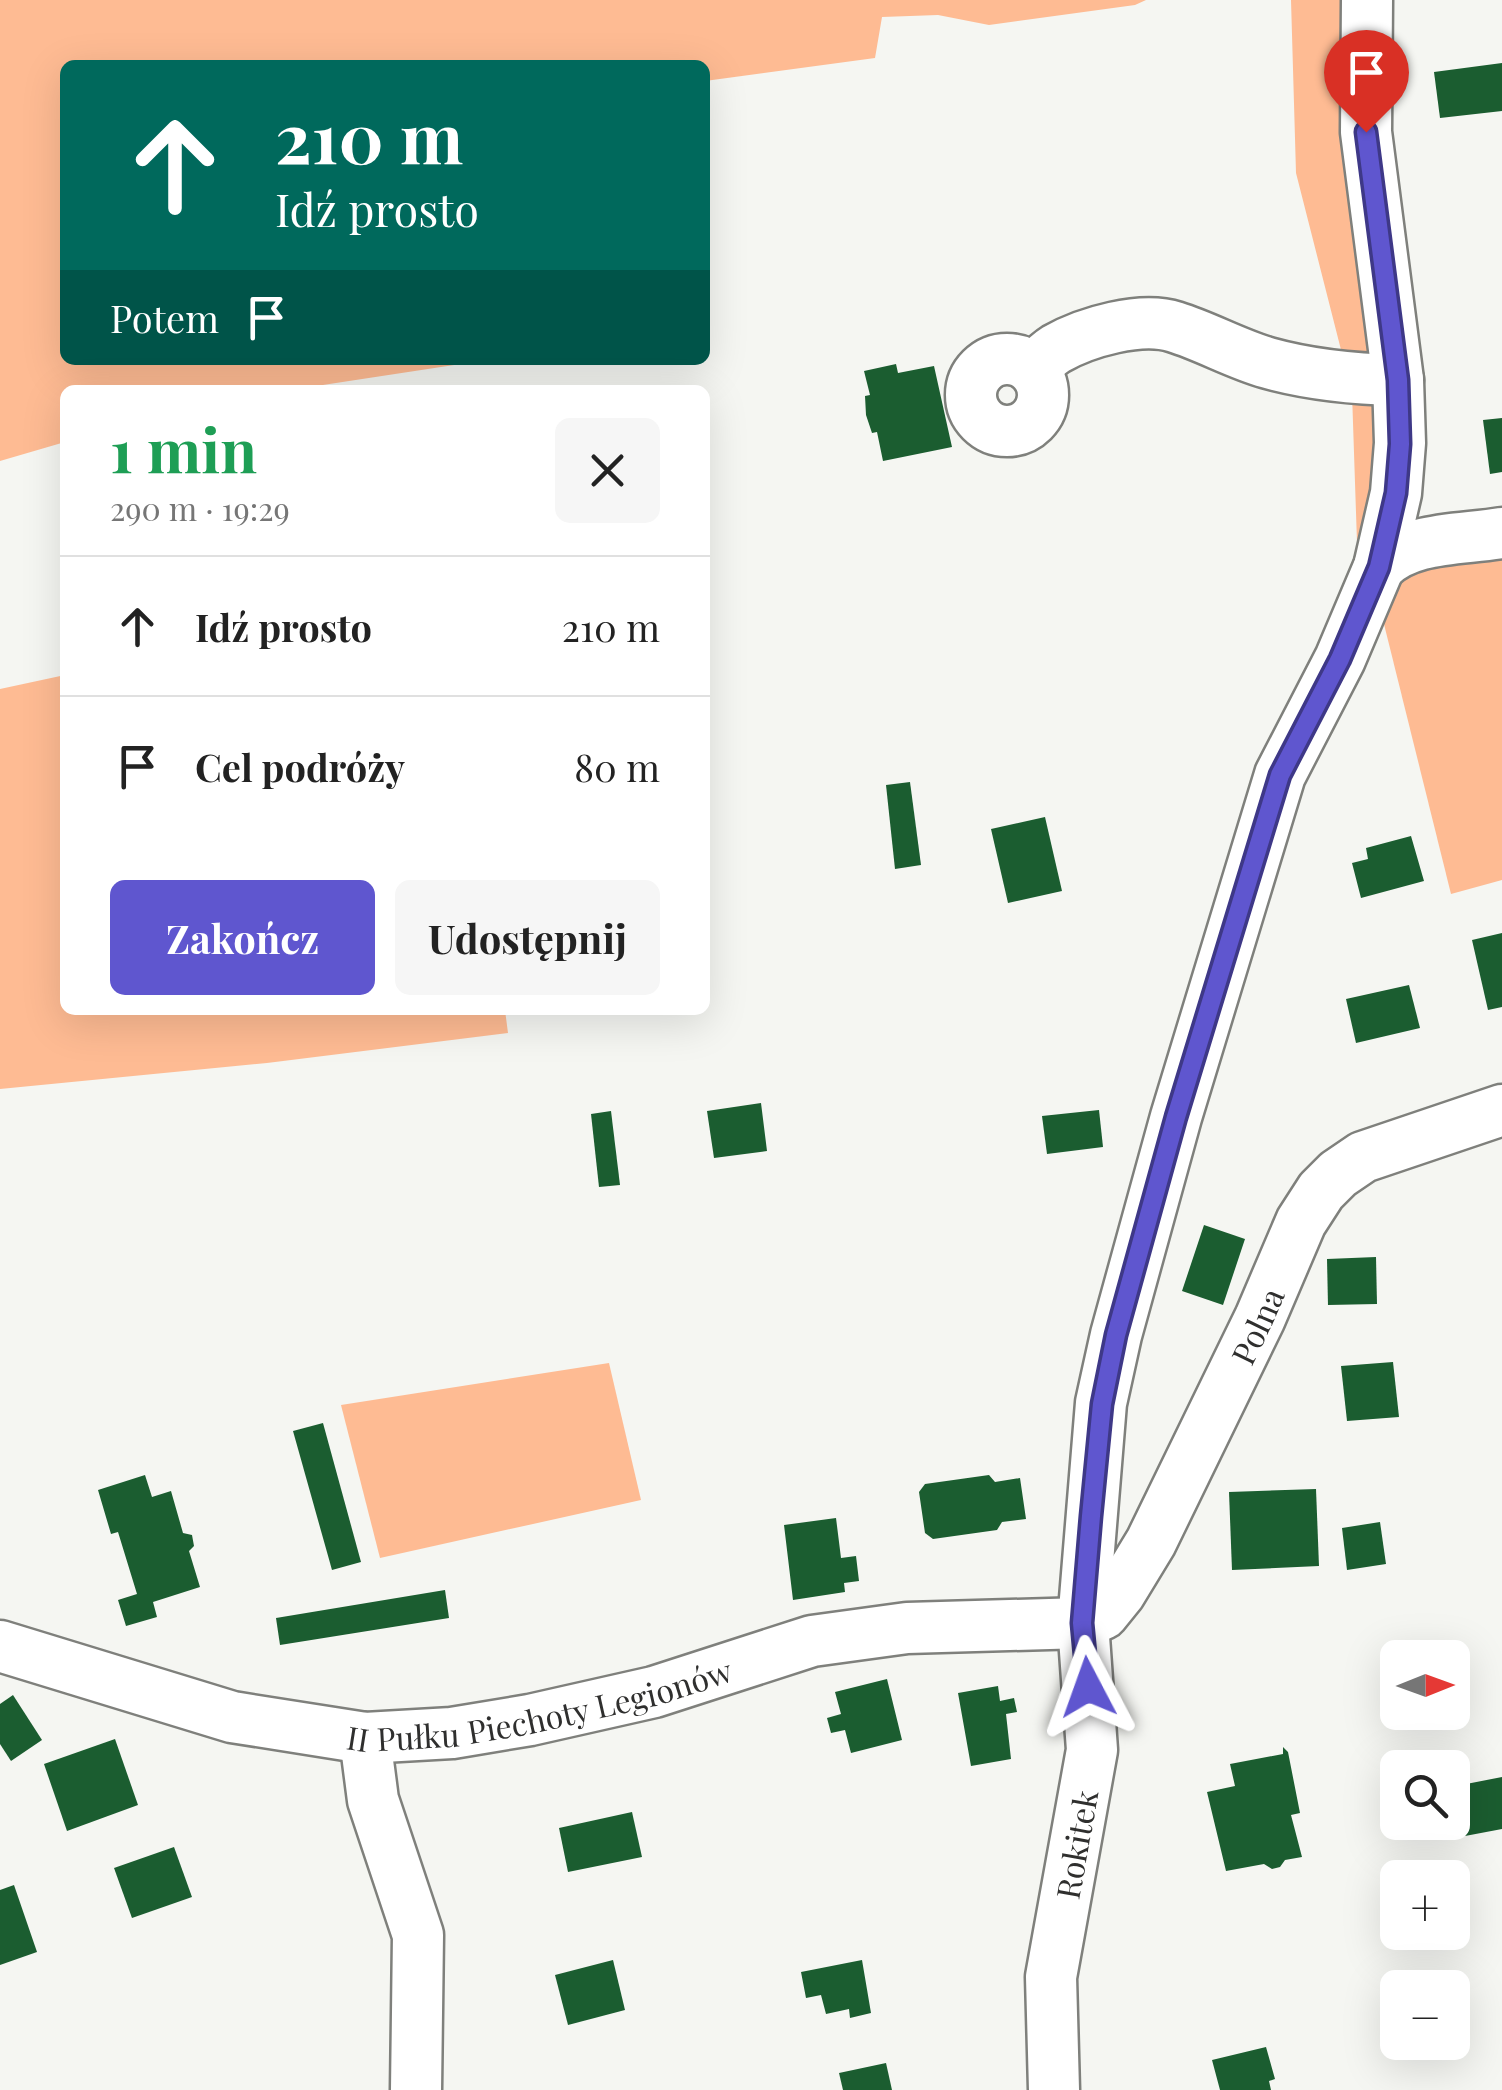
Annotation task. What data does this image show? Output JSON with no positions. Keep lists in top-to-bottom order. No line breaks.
{"streets":{"street":["Polna","II Pułku Piechoty Legionów","Rokitek"]},"crossings":[["Polna","II Pułku Piechoty Legionów"],["Polna","Rokitek"],["II Pułku Piechoty Legionów","Rokitek"]],"north":"right","page":{"turn":["210 m","Idź prosto"],"then":"Potem","heading":["1 min","290 m · 19:29"],"list":[{"name":"Idź prosto","value":"210 m"},{"name":"Cel podróży","value":"80 m"}],"buttons":["Zakończ","Udostępnij"],"map_buttons":["+","−"]}}
